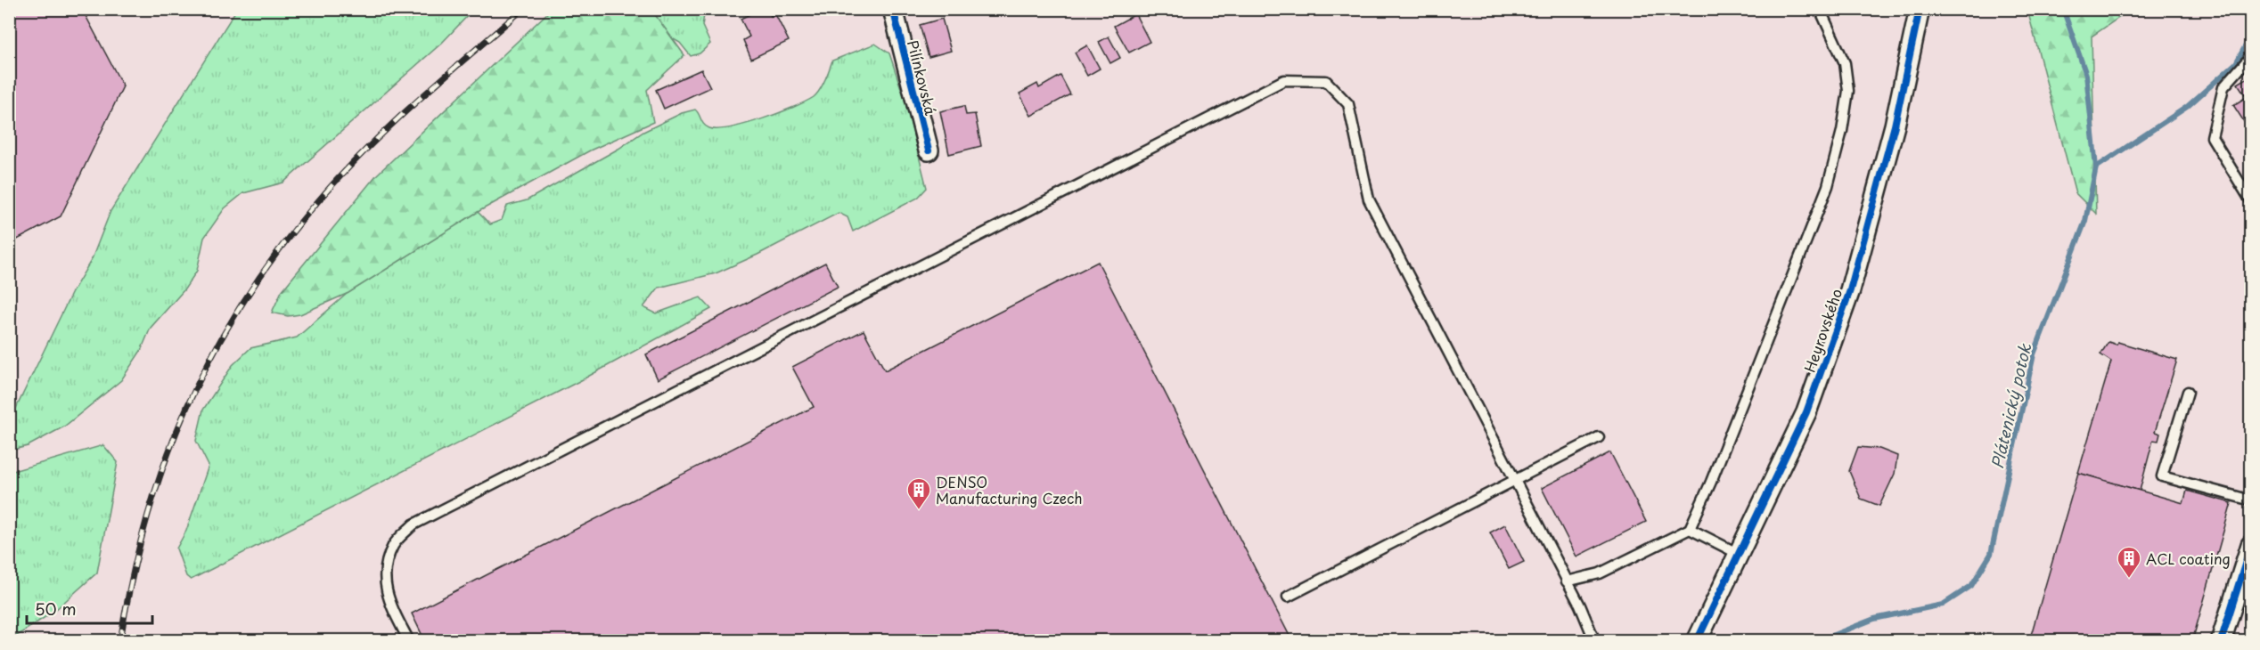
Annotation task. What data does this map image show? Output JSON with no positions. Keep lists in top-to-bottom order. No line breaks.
{"streets":{"street":["Pilínkovská","Heyrovského"]},"water":["Plátenický potok"],"places":{"building":["DENSO Manufacturing Czech","ACL coating"]},"scale_bar":"50 m"}
